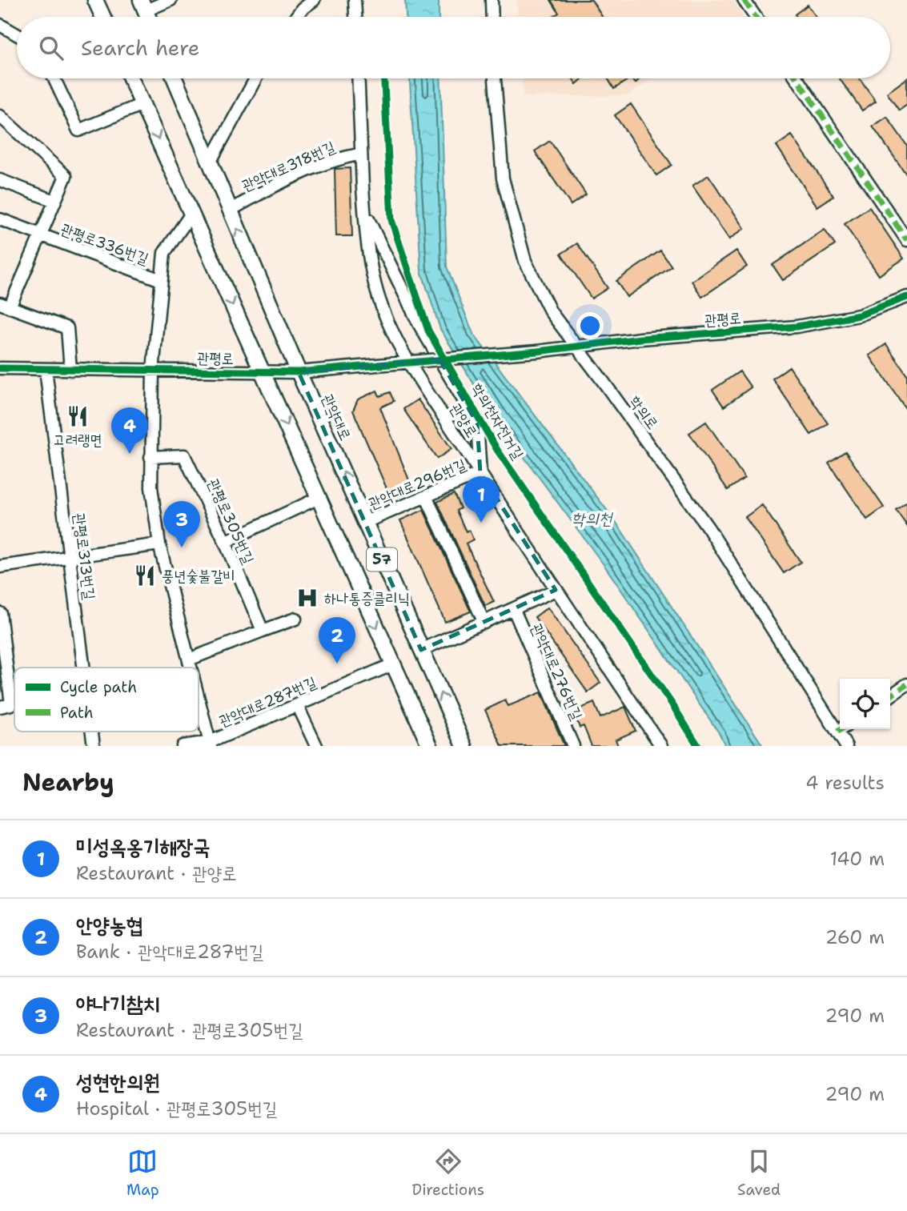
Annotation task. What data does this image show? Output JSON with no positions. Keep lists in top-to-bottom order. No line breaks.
{"streets":{"main road":["관악대로","57"],"street":["관악대로318번길","관평로336번길","관평로","학의로","관양로","관악대로296번길","관평로305번길","관평로313번길","관악대로276번길","관악대로287번길"],"cycle path":["학의천자전거길"]},"crossings":[["관악대로318번길","관악대로"],["관악대로318번길","관양로"],["관평로","학의로"],["관평로","관악대로"],["관평로","관양로"],["관평로","관평로313번길"],["관평로","57"],["관악대로","관악대로296번길"],["관양로","관악대로296번길"],["57","관악대로287번길"]],"water":["학의천"],"places":{"restaurant":["고려랭면","풍년숯불갈비"],"hospital":["하나통증클리닉"]},"legend":["Cycle path","Path"],"page":{"search":"Search here","pins":["4","1","3","2"],"heading":["Nearby","4 results"],"list":[{"mark":"1","name":"미성옥옹기해장국","note":"Restaurant · 관양로","value":"140 m"},{"mark":"2","name":"안양농협","note":"Bank · 관악대로287번길","value":"260 m"},{"mark":"3","name":"야나기참치","note":"Restaurant · 관평로305번길","value":"290 m"},{"mark":"4","name":"성현한의원","note":"Hospital · 관평로305번길","value":"290 m"}],"nav":["Map","Directions","Saved"]}}
